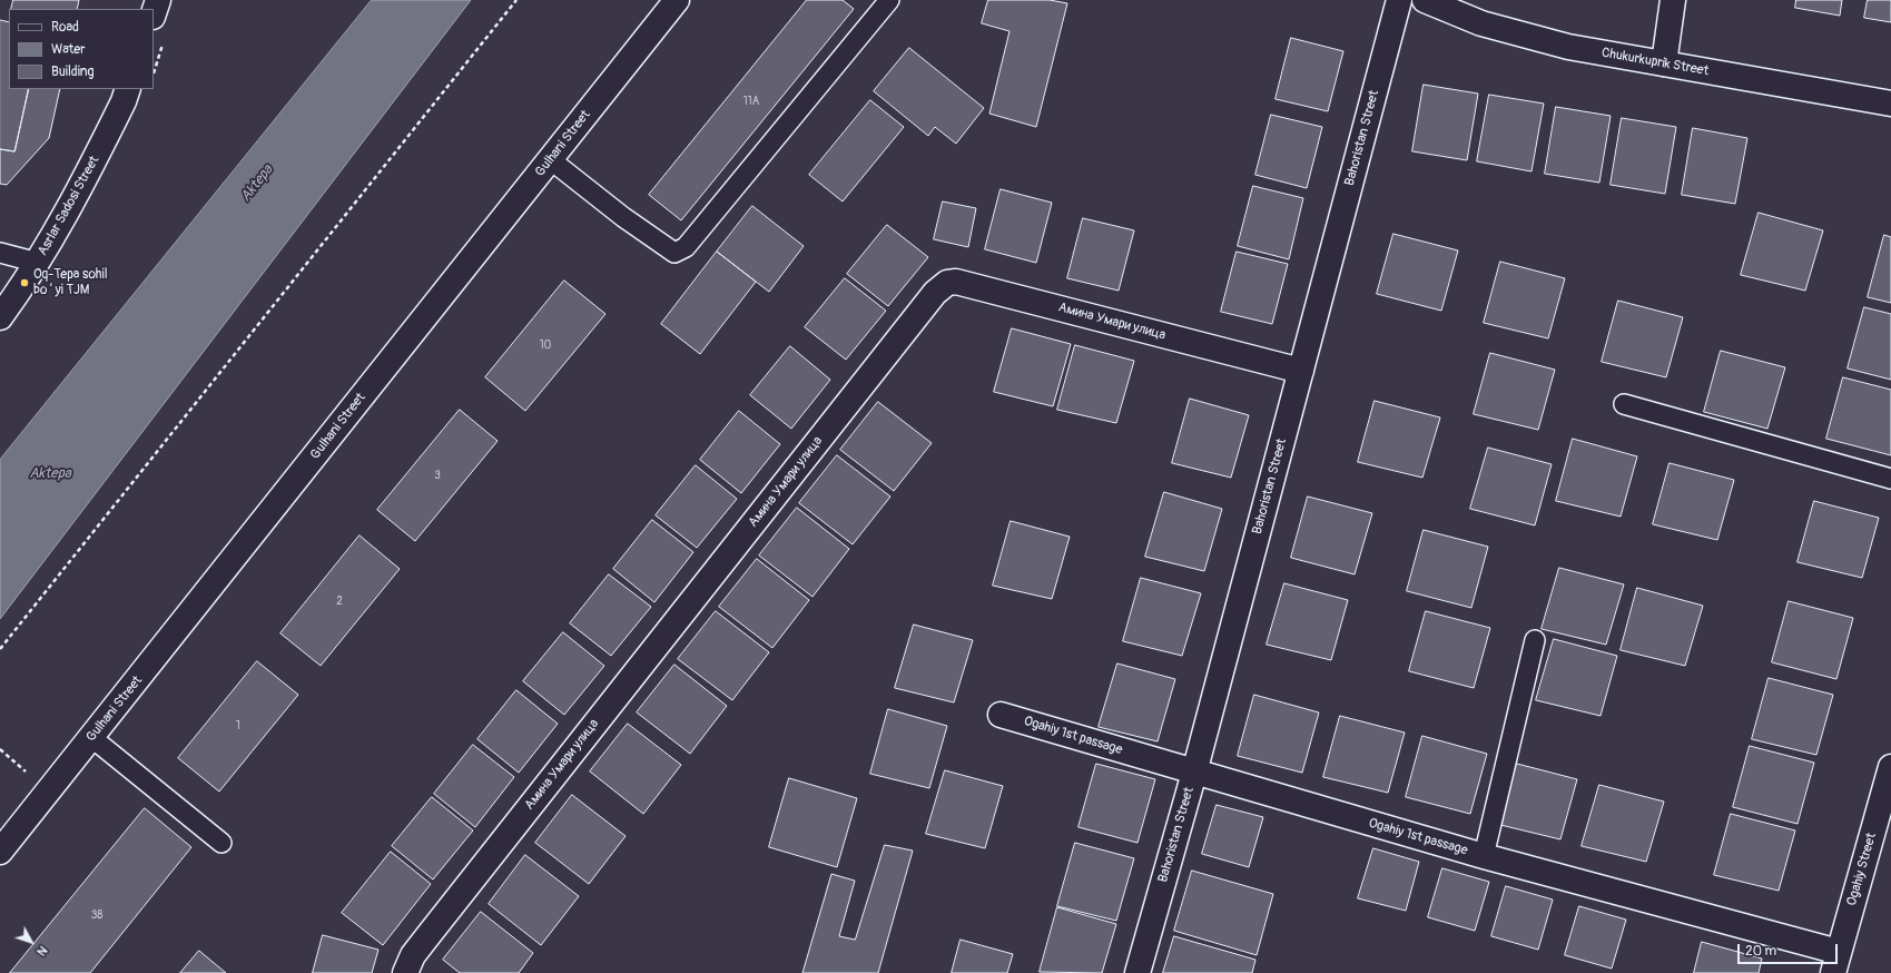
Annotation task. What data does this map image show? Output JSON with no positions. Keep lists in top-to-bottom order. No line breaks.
{"streets":{"street":["Chukurkuprik Street","Bahoristan Street","Gulhani Street","Asrlar Sadosi Street","Амина Умари улица","Ogahiy 1st passage","Ogahiy Street"]},"crossings":[["Bahoristan Street","Амина Умари улица"],["Bahoristan Street","Ogahiy 1st passage"],["Ogahiy 1st passage","Ogahiy Street"]],"water":["Aktepa"],"places":["Oq-Tepa sohil boʻyi TJM"],"house_numbers":["11А","10","3","2","1","38"],"legend":["Road","Water","Building"],"scale_bar":"20 m","north":"bottom right"}
